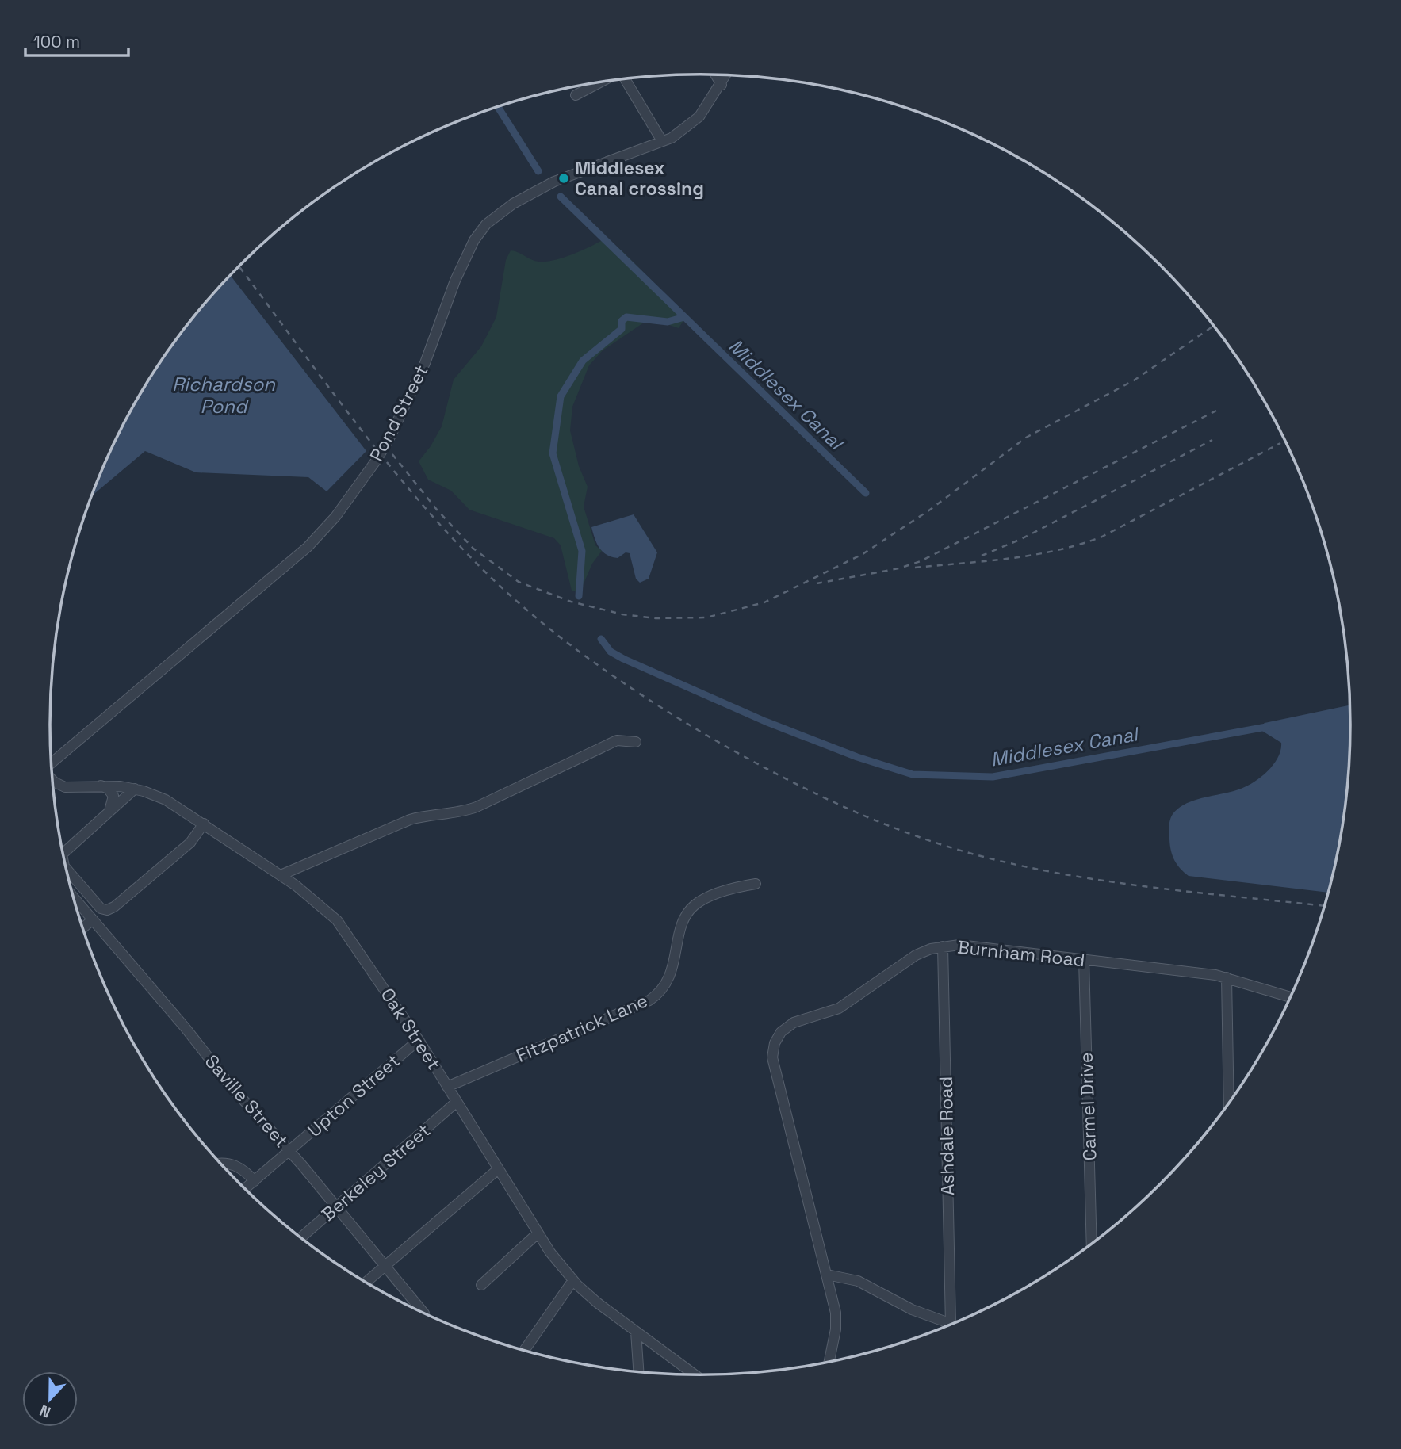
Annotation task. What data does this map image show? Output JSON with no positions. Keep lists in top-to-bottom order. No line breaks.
{"streets":{"street":["Pond Street","Burnham Road","Fitzpatrick Lane","Oak Street","Upton Street","Saville Street","Carmel Drive","Ashdale Road","Berkeley Street"]},"crossings":[["Burnham Road","Carmel Drive"],["Burnham Road","Ashdale Road"],["Fitzpatrick Lane","Oak Street"],["Oak Street","Upton Street"],["Oak Street","Berkeley Street"],["Upton Street","Saville Street"],["Saville Street","Berkeley Street"]],"water":["Richardson Pond","Middlesex Canal"],"places":["Middlesex Canal crossing"],"scale_bar":"100 m","north":"bottom"}
